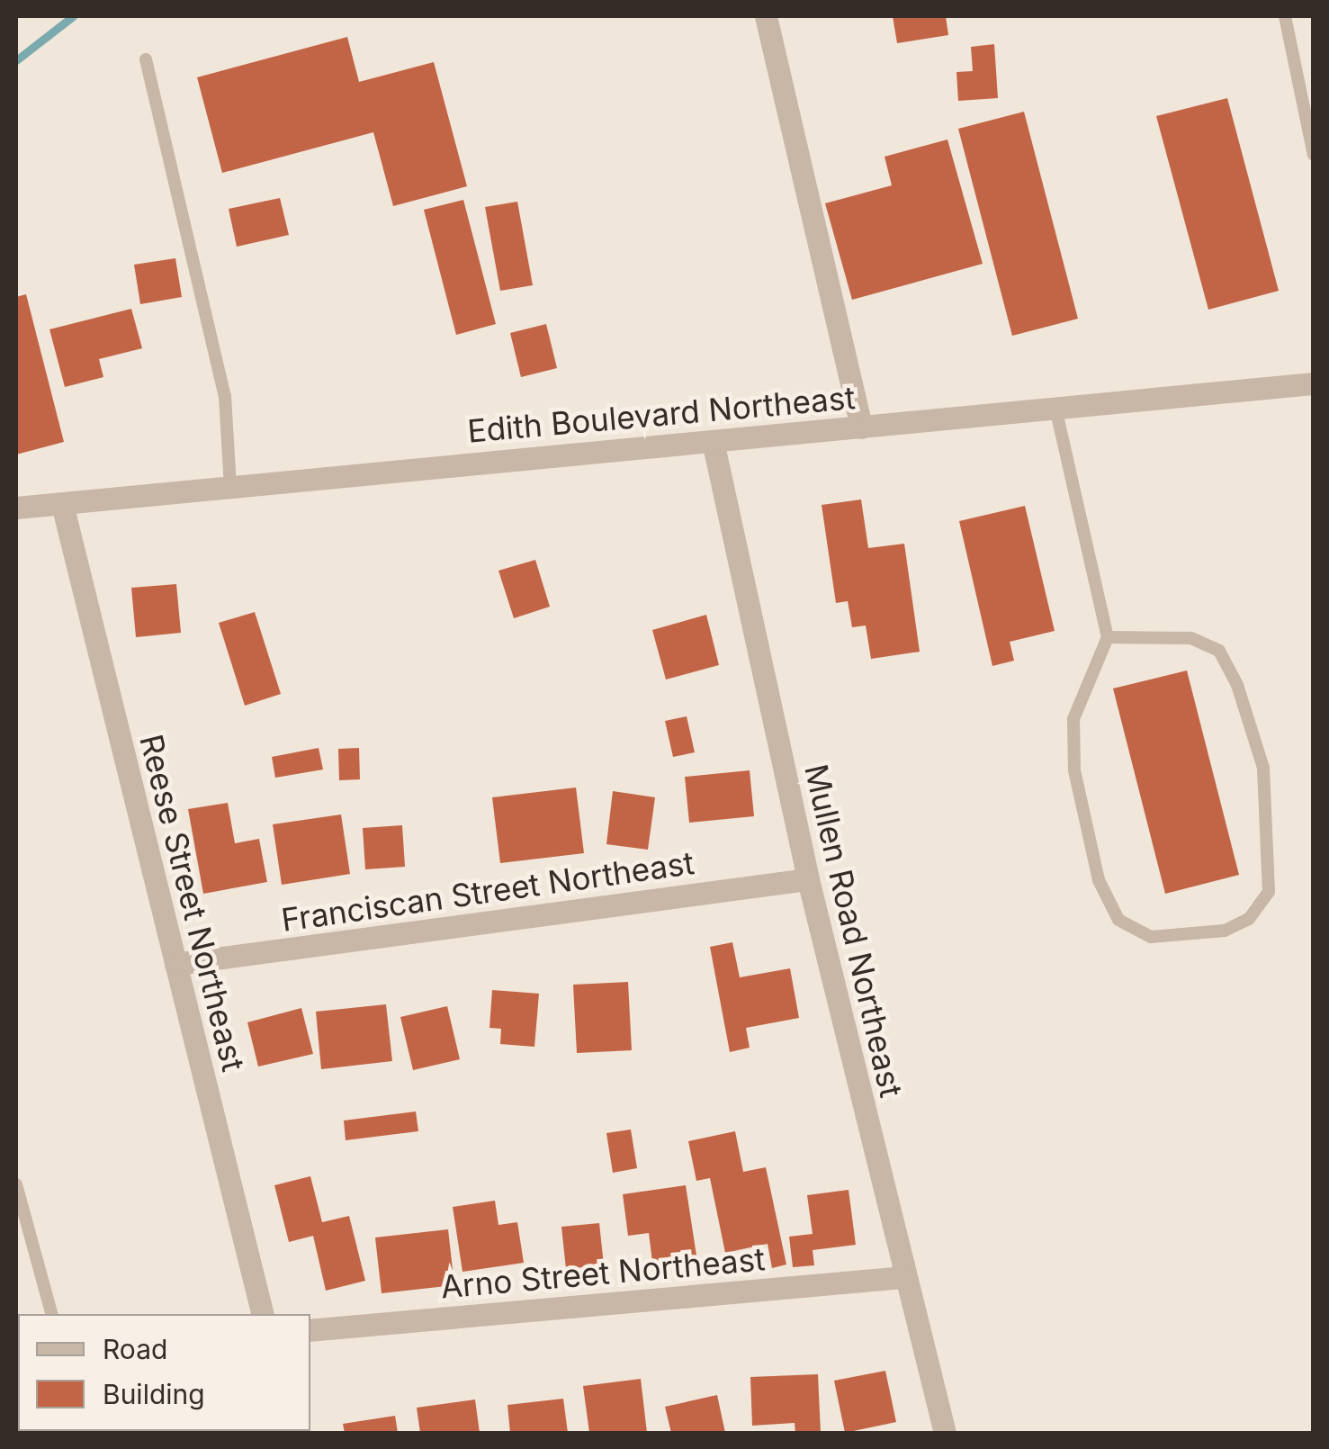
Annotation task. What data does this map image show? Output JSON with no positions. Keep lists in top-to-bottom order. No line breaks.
{"streets":{"street":["Edith Boulevard Northeast","Franciscan Street Northeast","Reese Street Northeast","Mullen Road Northeast","Arno Street Northeast"]},"crossings":[["Edith Boulevard Northeast","Reese Street Northeast"],["Edith Boulevard Northeast","Mullen Road Northeast"],["Franciscan Street Northeast","Reese Street Northeast"],["Franciscan Street Northeast","Mullen Road Northeast"],["Mullen Road Northeast","Arno Street Northeast"]],"legend":["Road","Building"]}
